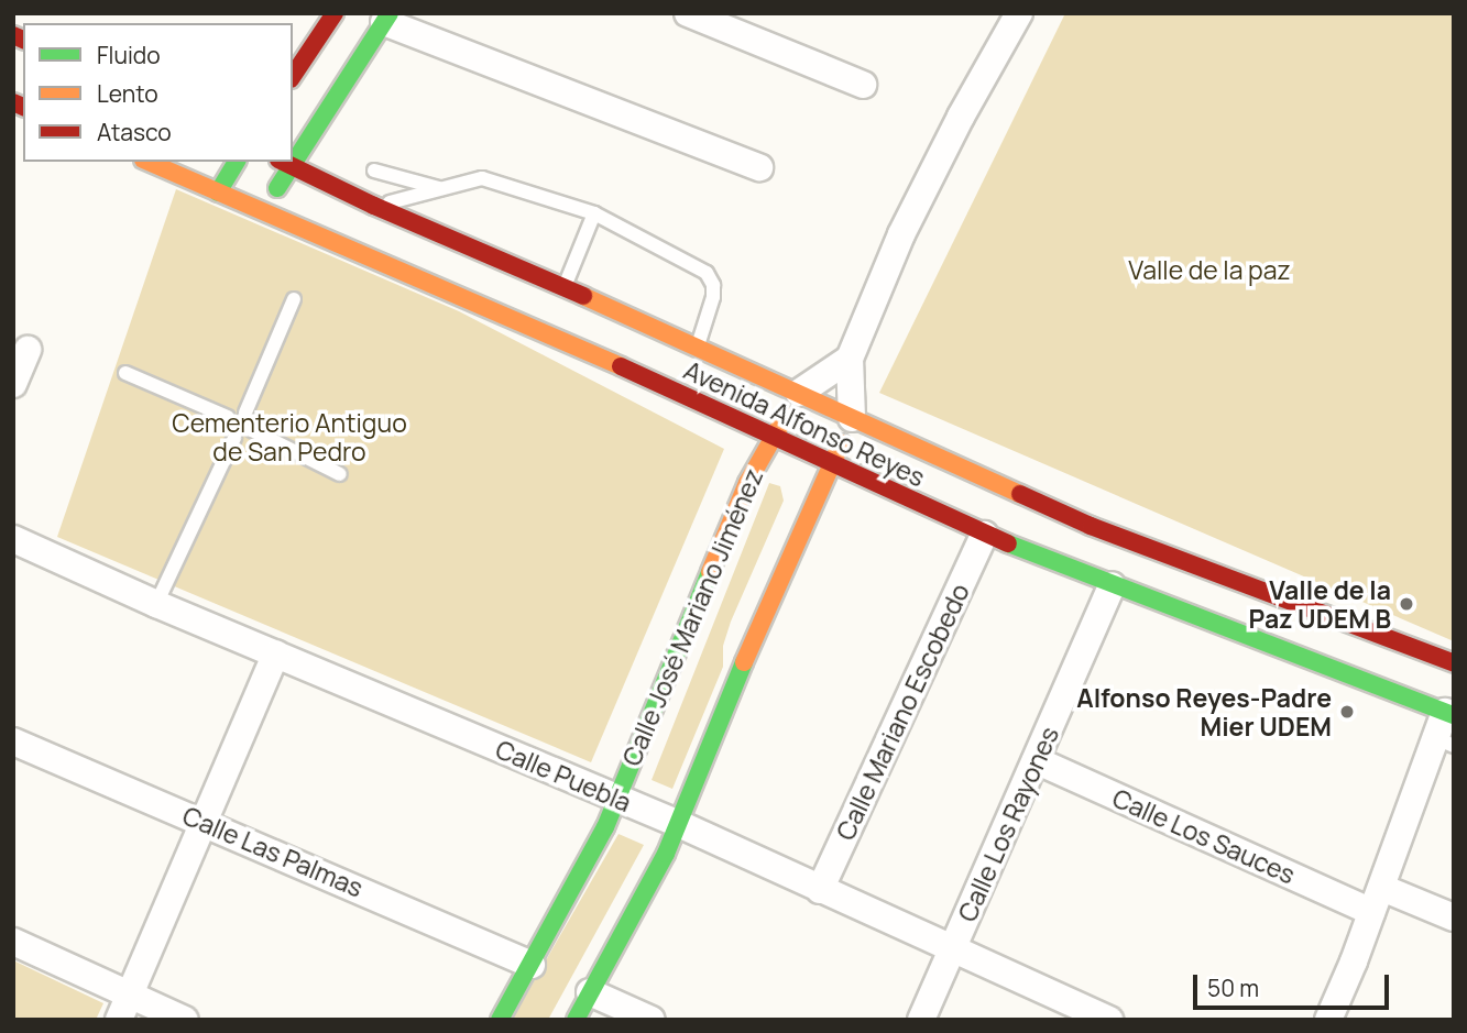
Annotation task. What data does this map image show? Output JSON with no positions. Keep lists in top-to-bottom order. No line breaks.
{"streets":{"main road":["Avenida Alfonso Reyes","Calle José Mariano Jiménez"],"street":["Calle Mariano Escobedo","Calle Puebla","Calle Los Rayones","Calle Los Sauces","Calle Las Palmas"]},"crossings":[["Avenida Alfonso Reyes","Calle José Mariano Jiménez"],["Avenida Alfonso Reyes","Calle Mariano Escobedo"],["Avenida Alfonso Reyes","Calle Los Rayones"],["Calle José Mariano Jiménez","Calle Puebla"],["Calle José Mariano Jiménez","Calle Las Palmas"],["Calle Mariano Escobedo","Calle Puebla"],["Calle Puebla","Calle Los Rayones"],["Calle Los Rayones","Calle Los Sauces"]],"parks":["Valle de la paz","Cementerio Antiguo de San Pedro"],"places":["Valle de la Paz UDEM B","Alfonso Reyes-Padre Mier UDEM"],"legend":["Fluido","Lento","Atasco"],"scale_bar":"50 m"}
